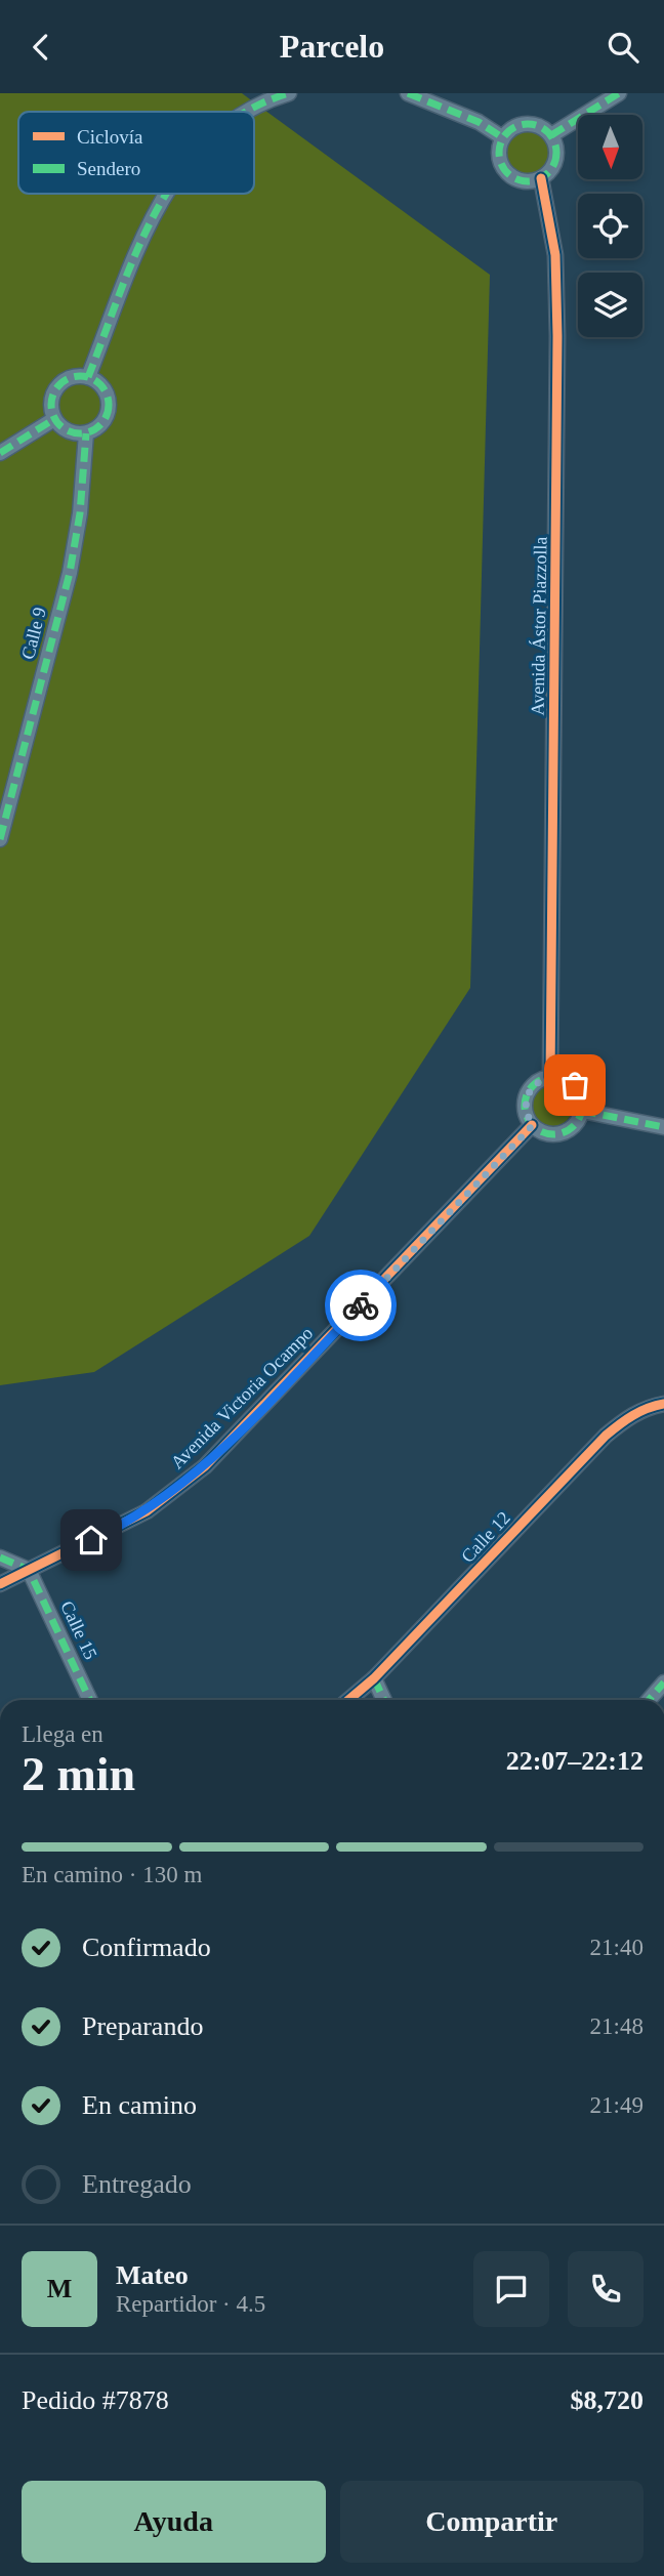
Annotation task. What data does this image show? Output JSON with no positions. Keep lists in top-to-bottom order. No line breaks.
{"streets":{"street":["Avenida Ástor Piazzolla","Calle 9","Avenida Victoria Ocampo","Calle 12","Calle 15"]},"crossings":[["Avenida Ástor Piazzolla","Avenida Victoria Ocampo"],["Avenida Victoria Ocampo","Calle 15"]],"legend":["Ciclovía","Sendero"],"north":"bottom","page":{"header":"Parcelo","heading":["2 min","Llega en","22:07–22:12"],"panel":["Mateo","Repartidor · 4.5","Pedido #7878","$8,720"],"bar":"En camino · 130 m","list":[["Confirmado","21:40"],["Preparando","21:48"],["En camino","21:49"],"Entregado"],"round":"M","buttons":["Ayuda","Compartir"]}}
